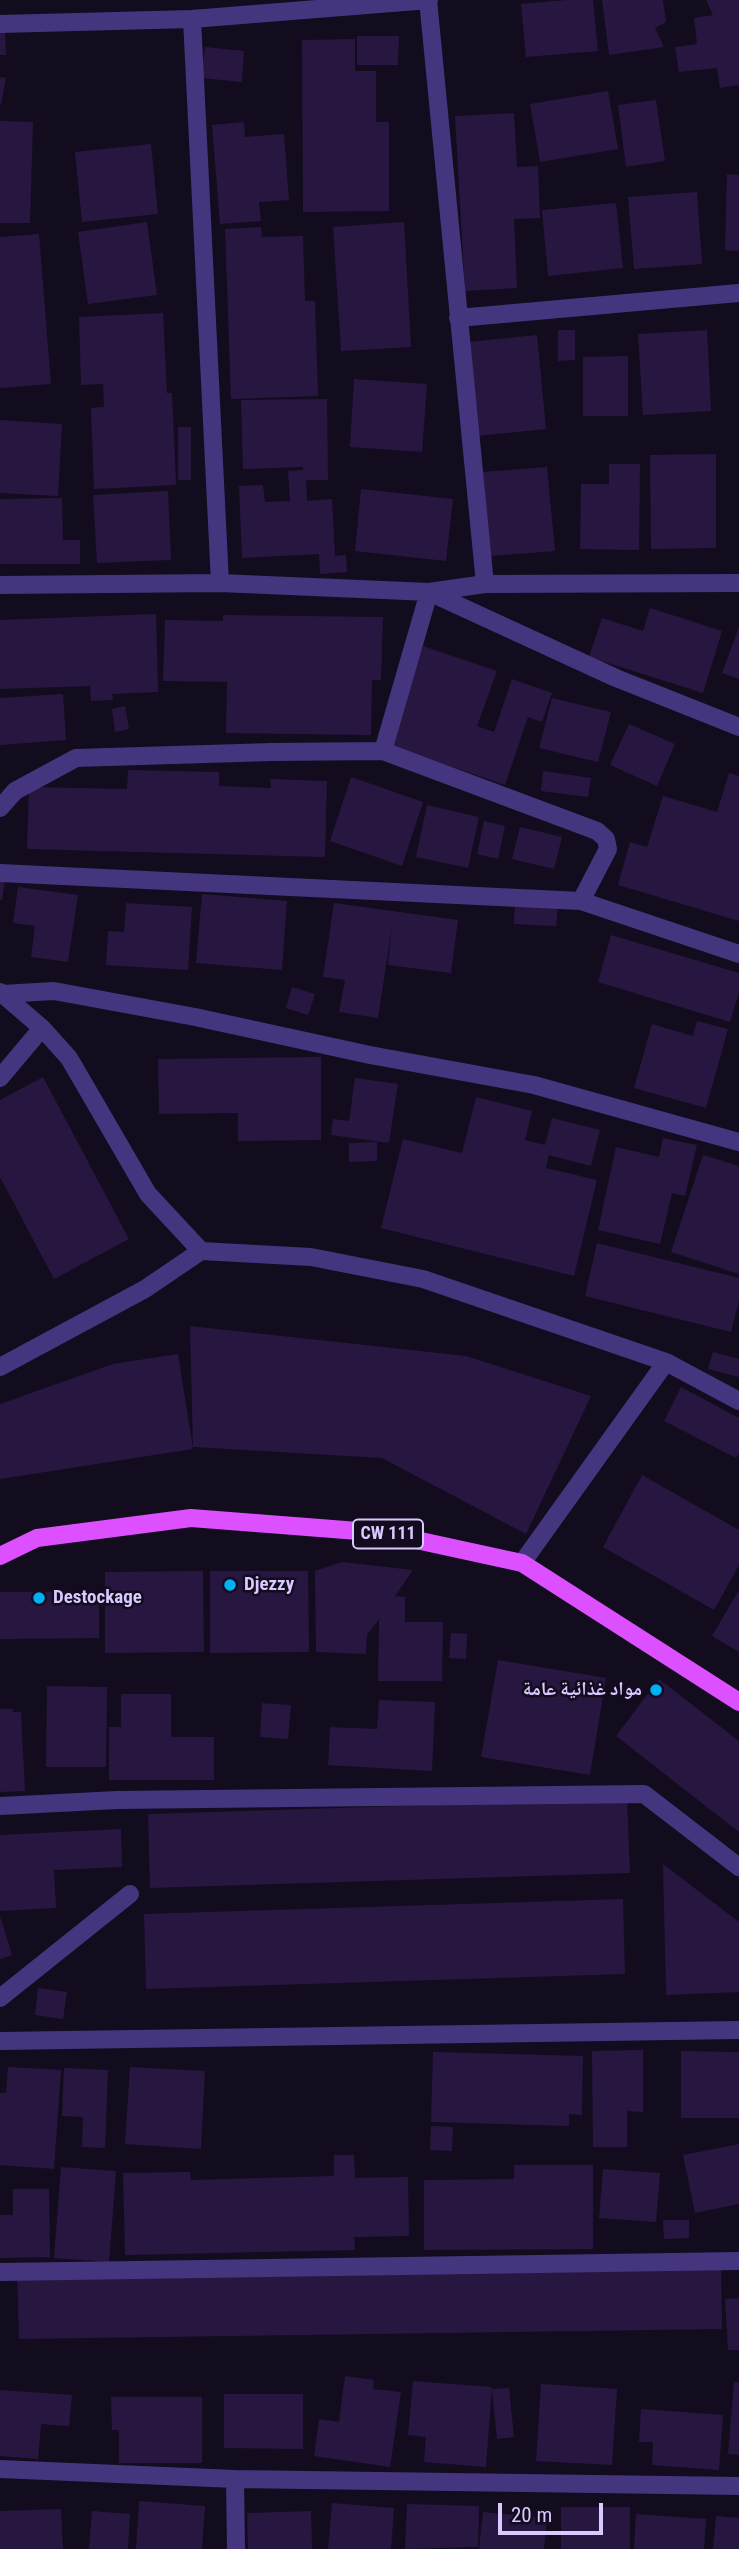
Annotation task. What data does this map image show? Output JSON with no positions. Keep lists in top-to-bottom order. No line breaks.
{"streets":{"main road":["CW 111"]},"places":["Djezzy","Destockage","مواد غذائية عامة"],"scale_bar":"20 m"}
